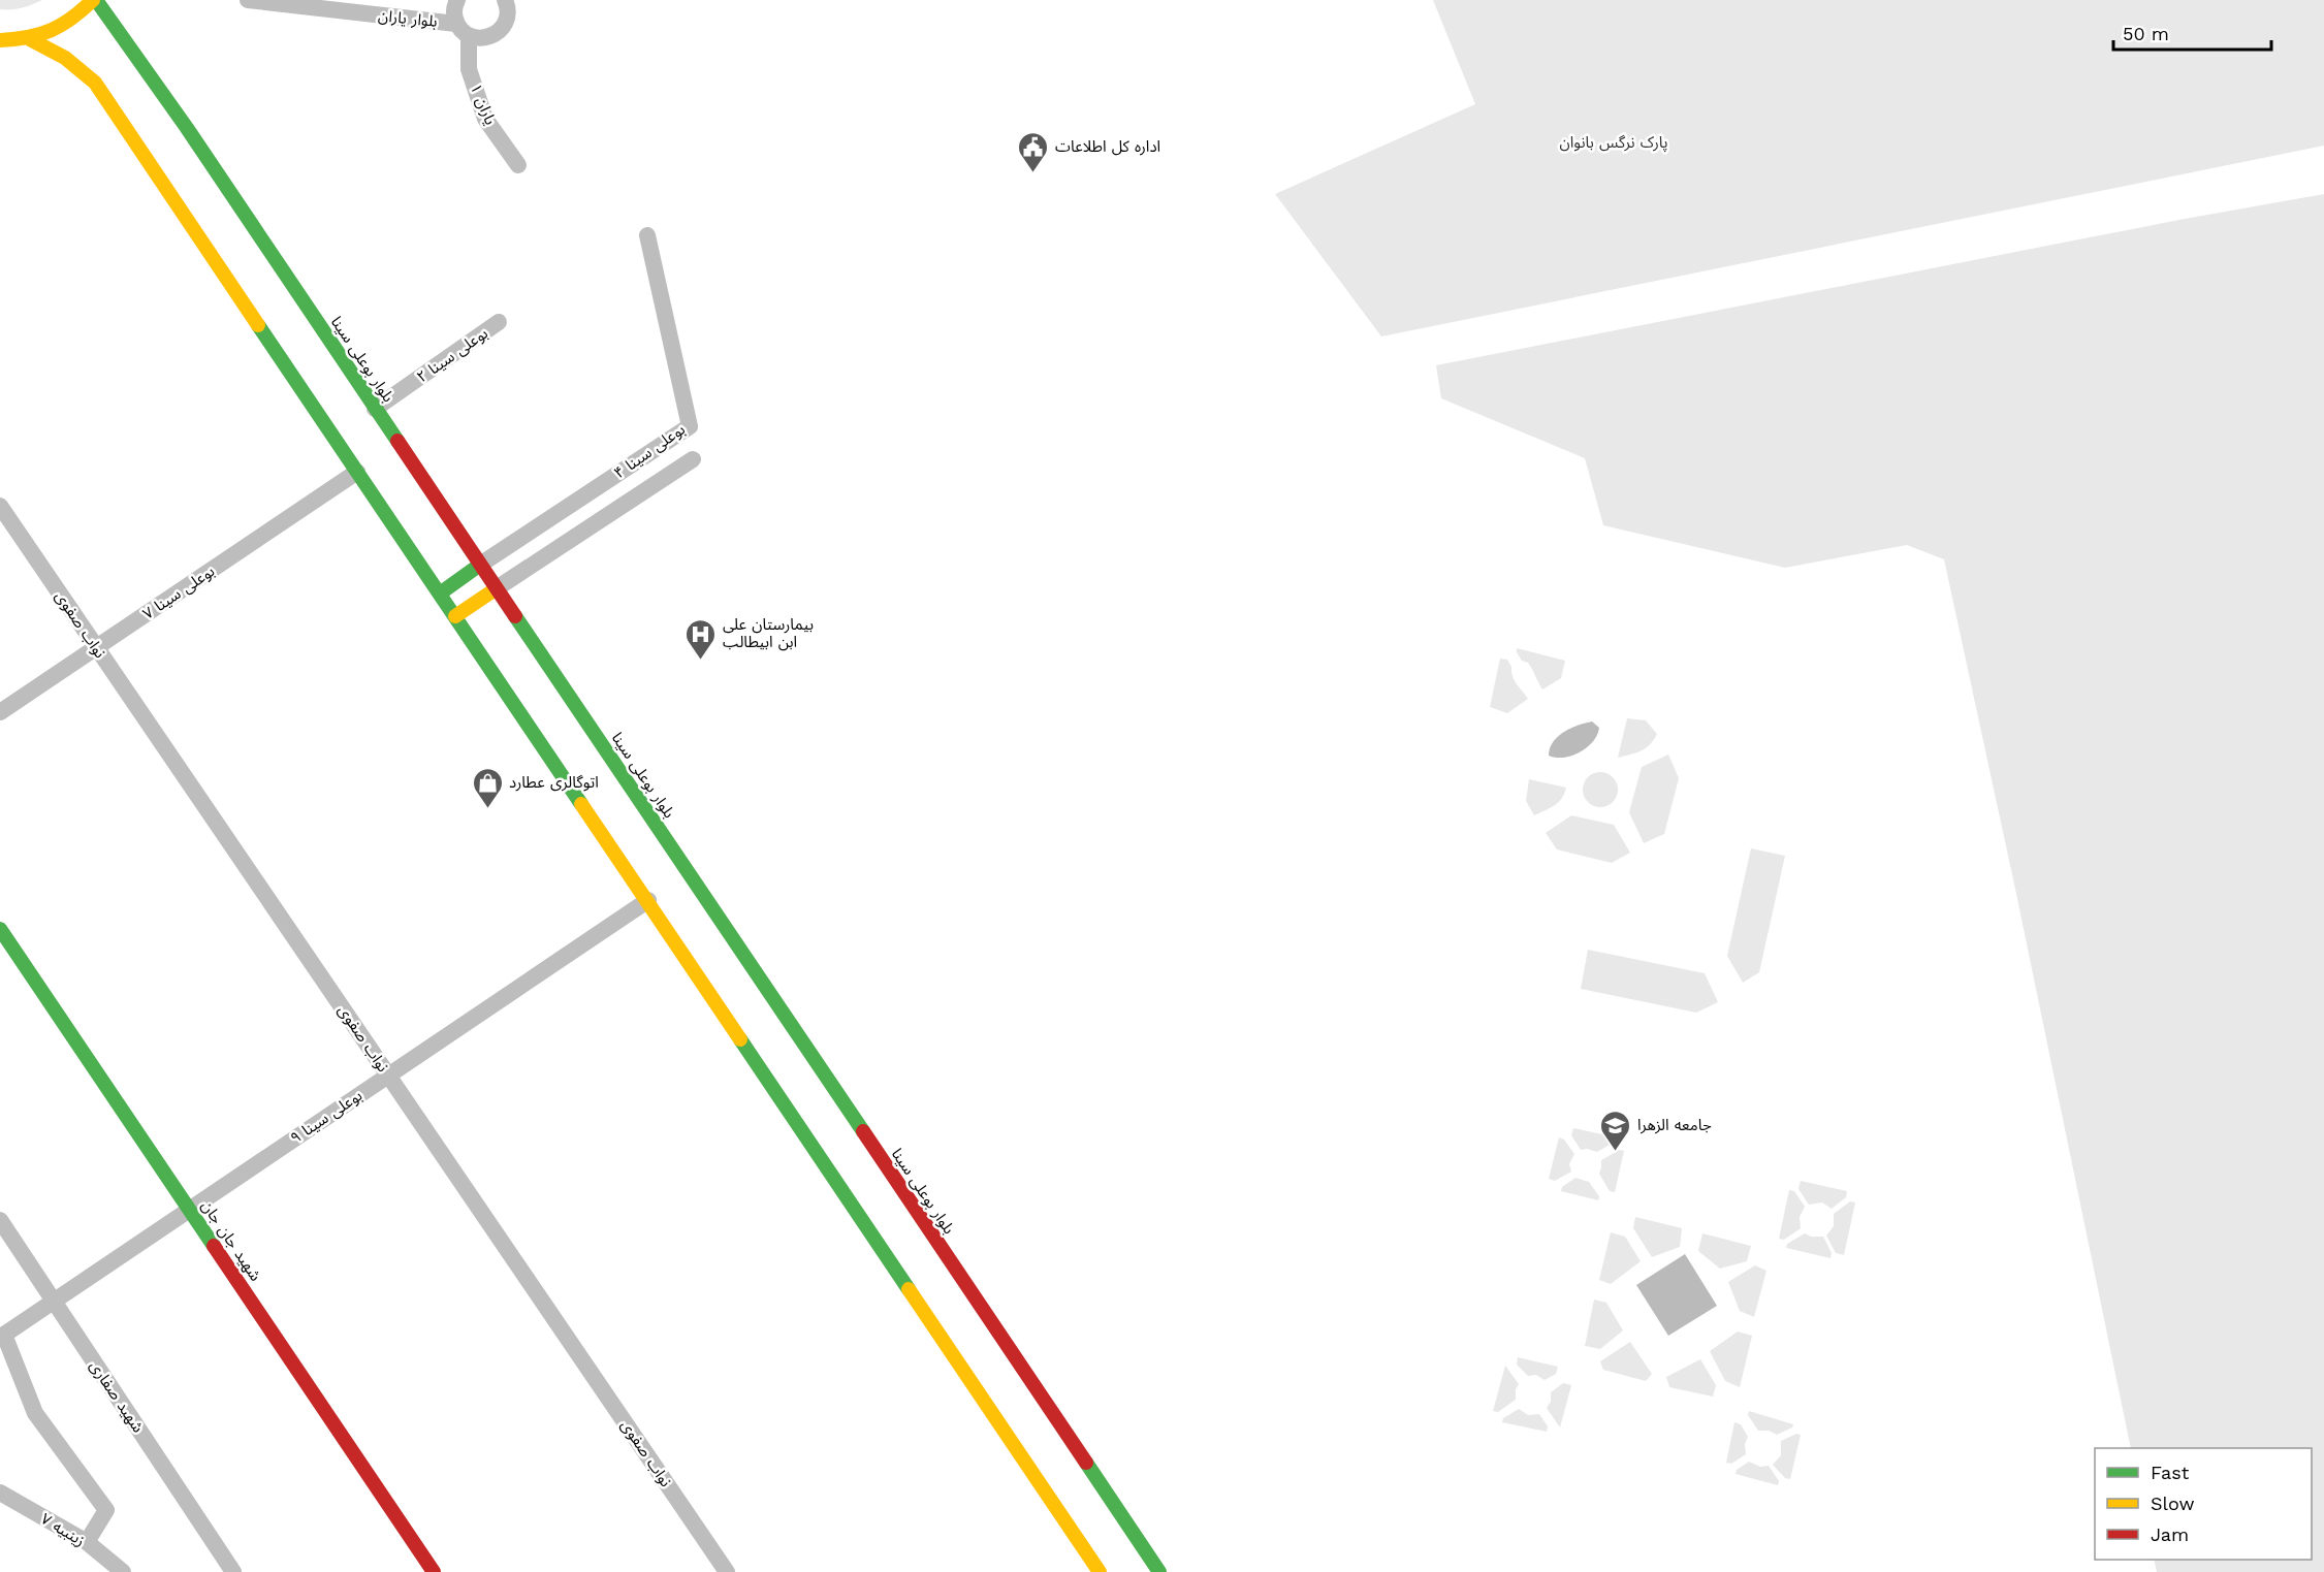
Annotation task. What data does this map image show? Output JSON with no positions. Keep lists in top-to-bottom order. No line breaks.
{"streets":{"main road":["بلوار بوعلی سینا","شهید جان جان"],"street":["بلوار یاران","یاران ۱","بوعلی سینا ۲","بوعلی سینا ۴","بوعلی سینا ۷","نواب صفوی","بوعلی سینا ۹","شهید صفاری","زینبیه ۷"]},"crossings":[["بلوار یاران","یاران ۱"],["بوعلی سینا ۲","بلوار بوعلی سینا"],["بلوار بوعلی سینا","بوعلی سینا ۴"],["بوعلی سینا ۷","نواب صفوی"],["نواب صفوی","بوعلی سینا ۹"],["بوعلی سینا ۹","شهید جان جان"],["بوعلی سینا ۹","شهید صفاری"]],"parks":["پارک نرگس بانوان"],"places":{"public building":["اداره کل اطلاعات"],"hospital":["بیمارستان علی ابن ابیطالب"],"shop":["اتوگالری عطارد"],"school or university":["جامعه الزهرا"]},"legend":["Fast","Slow","Jam"],"scale_bar":"50 m"}
